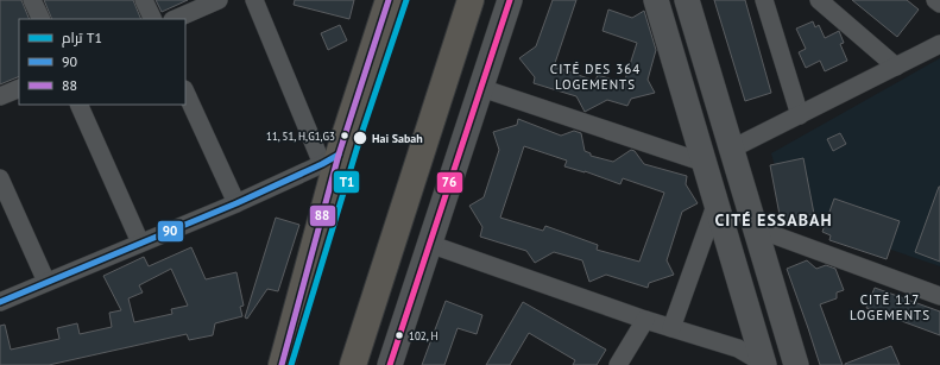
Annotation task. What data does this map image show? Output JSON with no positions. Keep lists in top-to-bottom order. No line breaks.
{"districts":["CITÉ DES 364 LOGEMENTS","CITÉ ESSABAH","CITÉ 117 LOGEMENTS"],"places":["11, 51, H,G1,G3","Hai Sabah","102, H"],"lines":["tram line T1","transit line 88","transit line 76","transit line 90"],"legend":["ترام T1","90","88"]}
